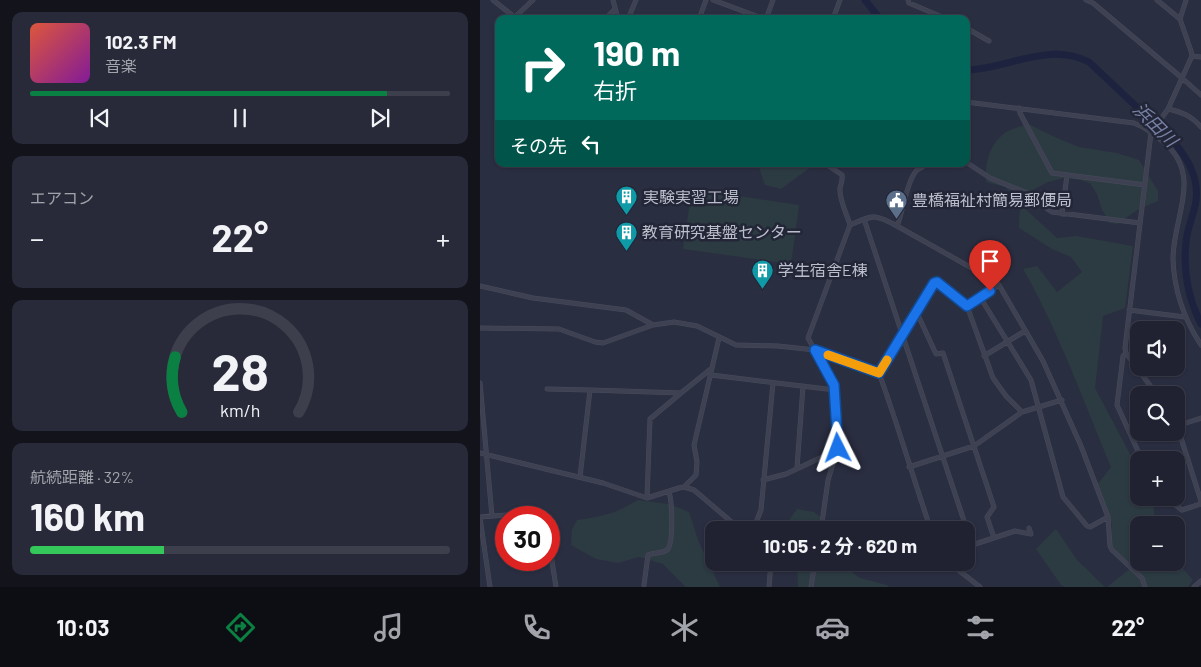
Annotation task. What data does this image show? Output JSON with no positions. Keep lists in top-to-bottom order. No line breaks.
{"water":["浜田川"],"places":{"building":["実験実習工場","教育研究基盤センター","学生宿舎E棟"],"public building":["豊橋福祉村簡易郵便局"]},"page":{"turn":["190 m","右折"],"song":["102.3 FM","音楽"],"then":"その先","tile":["エアコン",["航続距離 · 32%","160 km"]],"heat":["−","22°","+"],"map_buttons":["+","−"],"limit":"30","trip":"10:05 · 2 分 · 620 m","tabs":["10:03","22°"],"gauge":["28","km/h"]}}
